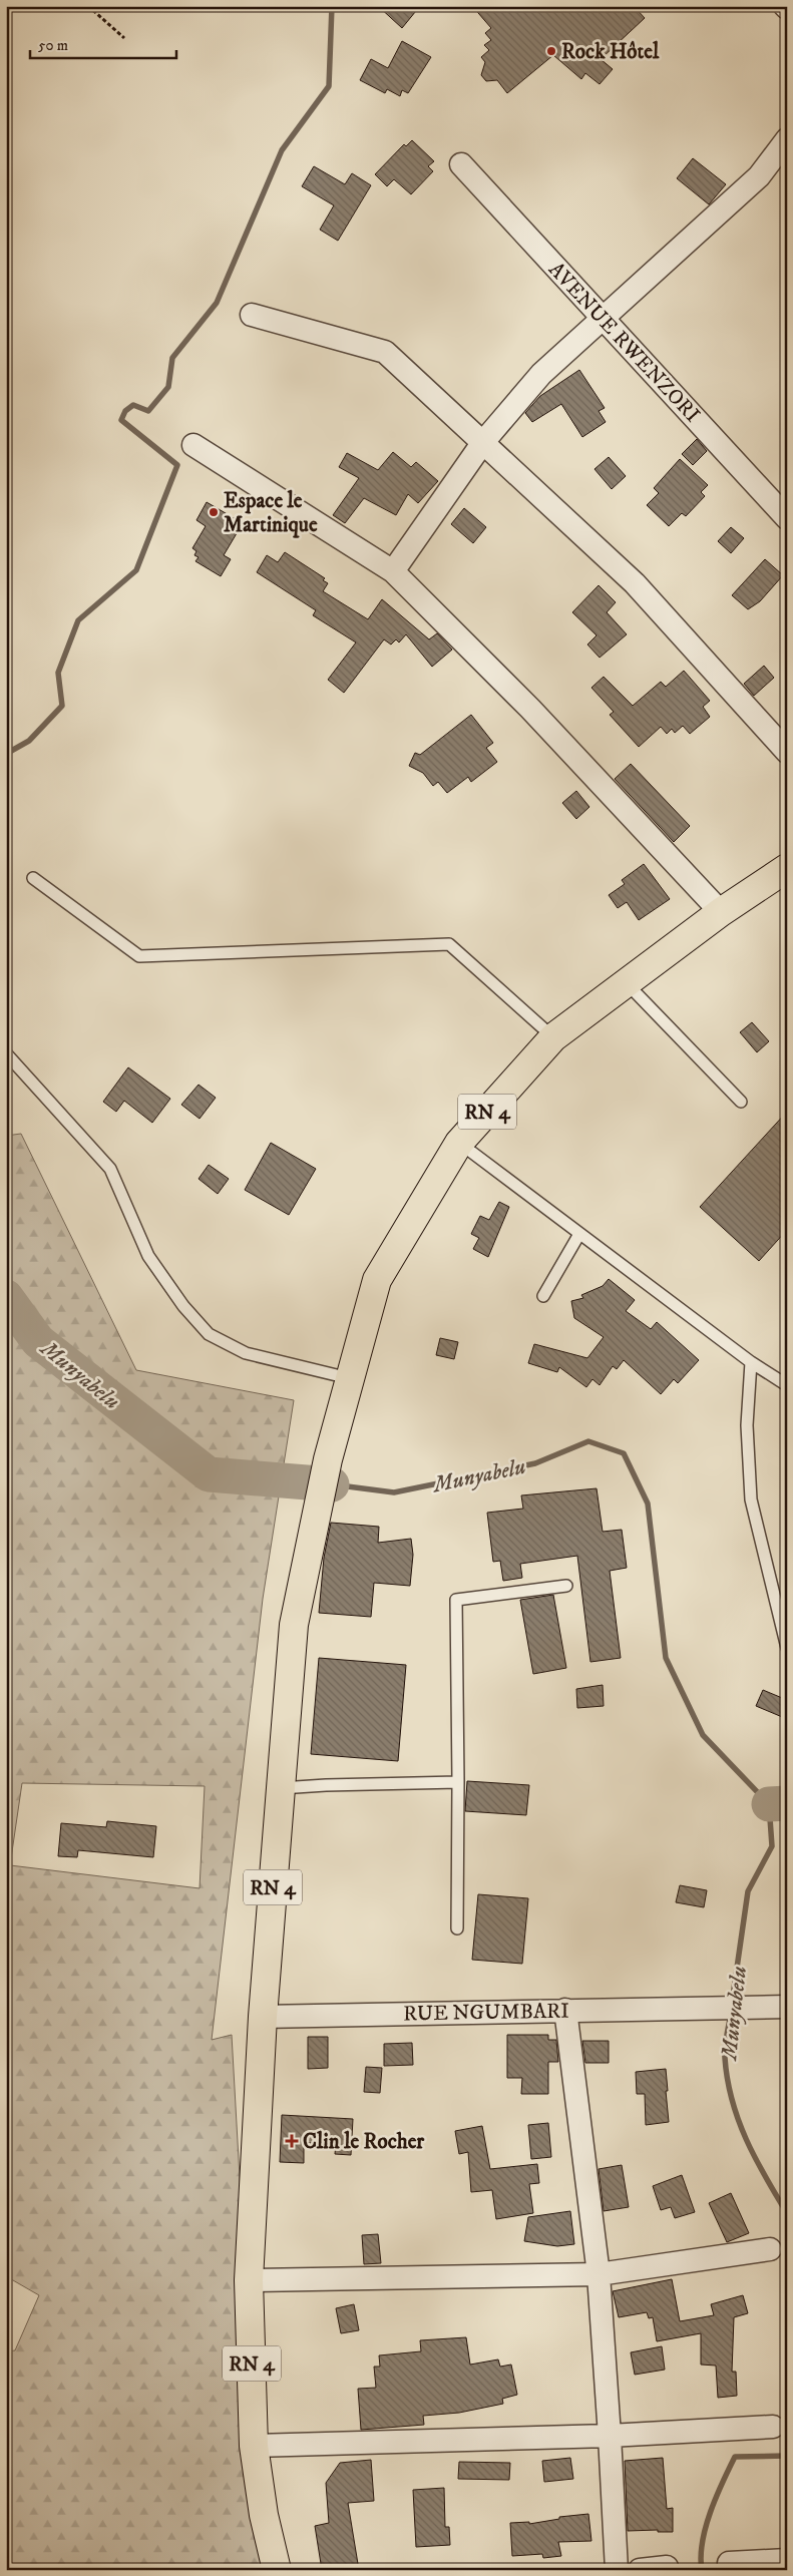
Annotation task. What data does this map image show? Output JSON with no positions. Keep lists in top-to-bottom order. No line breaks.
{"streets":{"highway":["RN 4"],"street":["AVENUE RWENZORI","RUE NGUMBARI"]},"crossings":[["RN 4","RUE NGUMBARI"]],"water":["Munyabelu"],"places":{"other":["Rock Hôtel","Espace le Martinique"],"health":["Clin le Rocher"]},"scale_bar":"50 m"}
